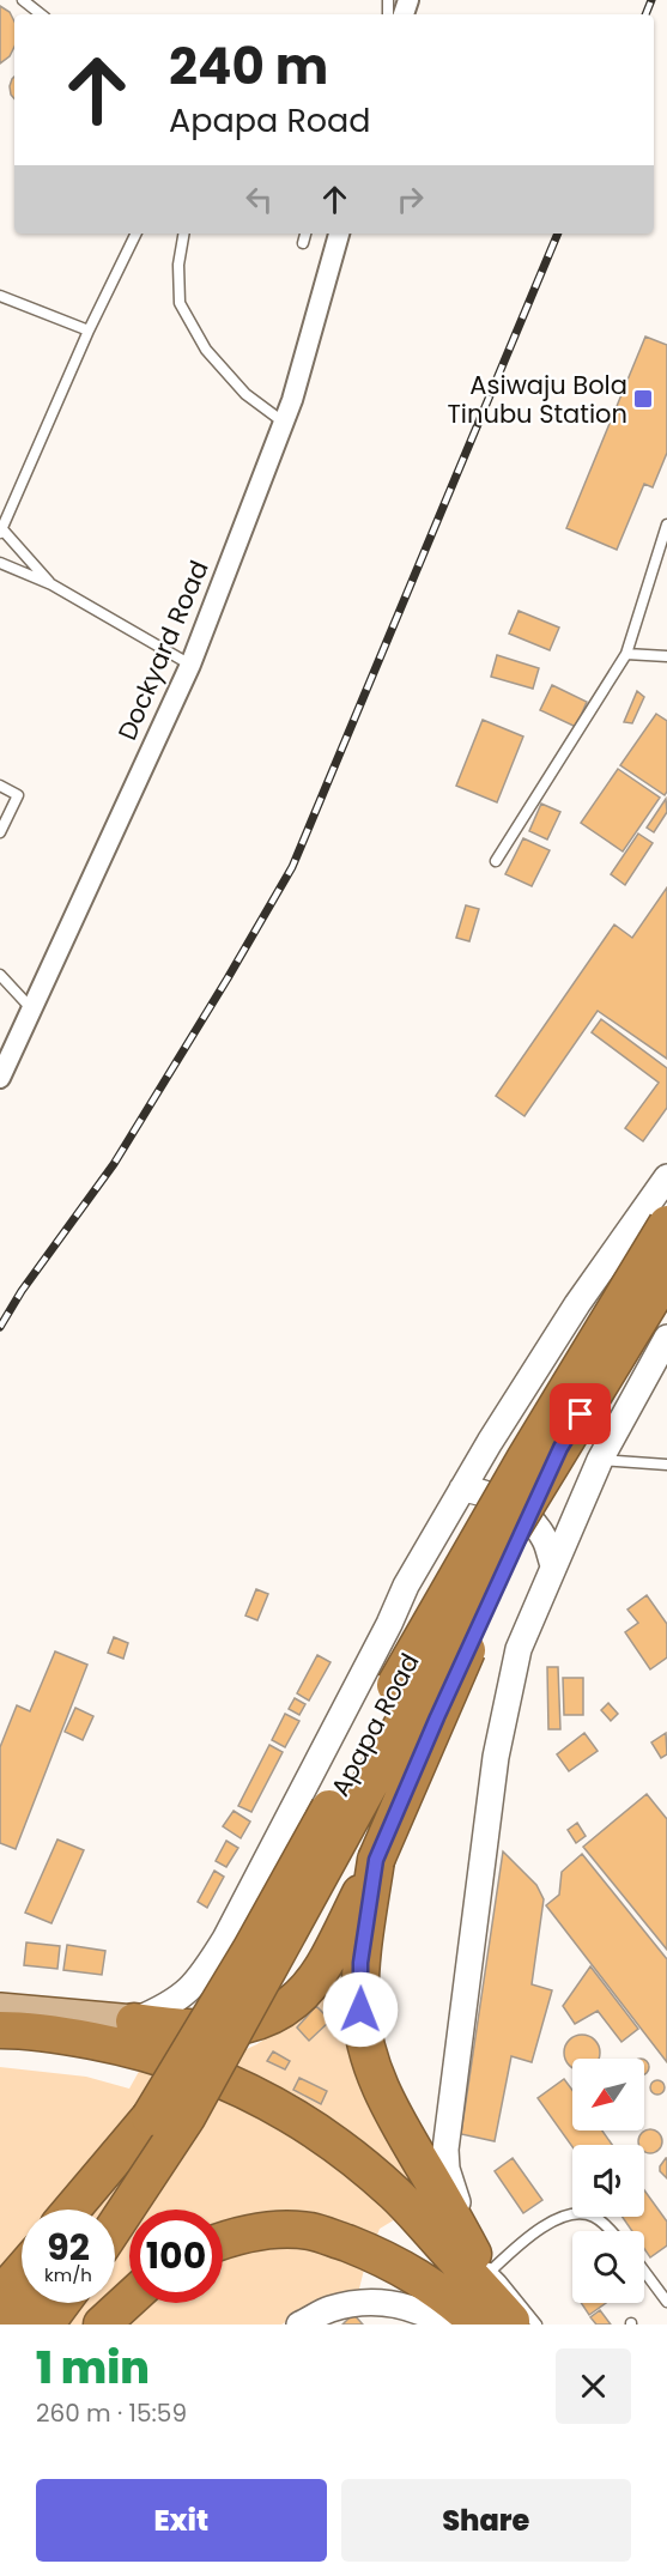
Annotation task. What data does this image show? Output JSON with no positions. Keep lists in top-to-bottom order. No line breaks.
{"streets":{"highway":["Apapa Road"],"street":["Dockyard Road"]},"places":{"transit":["Asiwaju Bola Tinubu Station"]},"north":"bottom left","page":{"turn":["240 m","Apapa Road"],"speed":"92 km/h","limit":"100","heading":["1 min","260 m · 15:59"],"buttons":["Exit","Share"]}}
